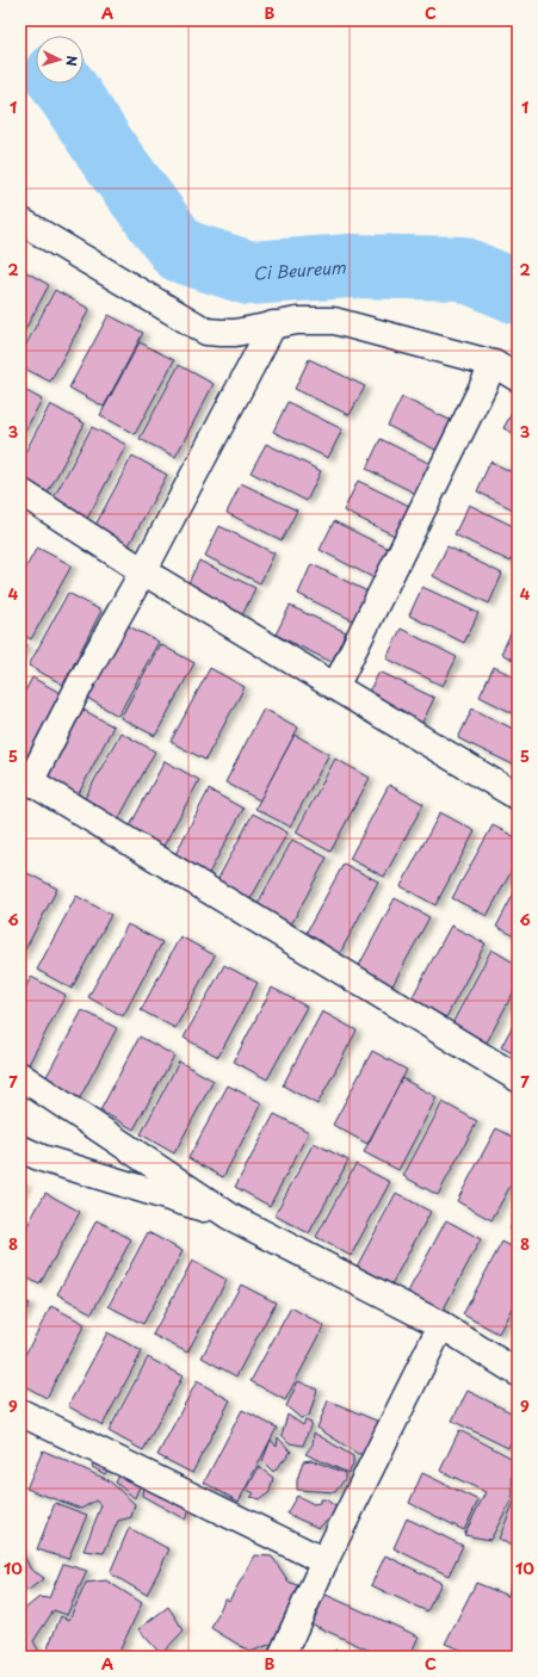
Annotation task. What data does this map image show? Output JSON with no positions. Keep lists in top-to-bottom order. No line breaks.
{"water":["Ci Beureum"],"north":"right","grid":{"columns":["A","B","C"],"rows":["1","2","3","4","5","6","7","8","9","10"]}}
